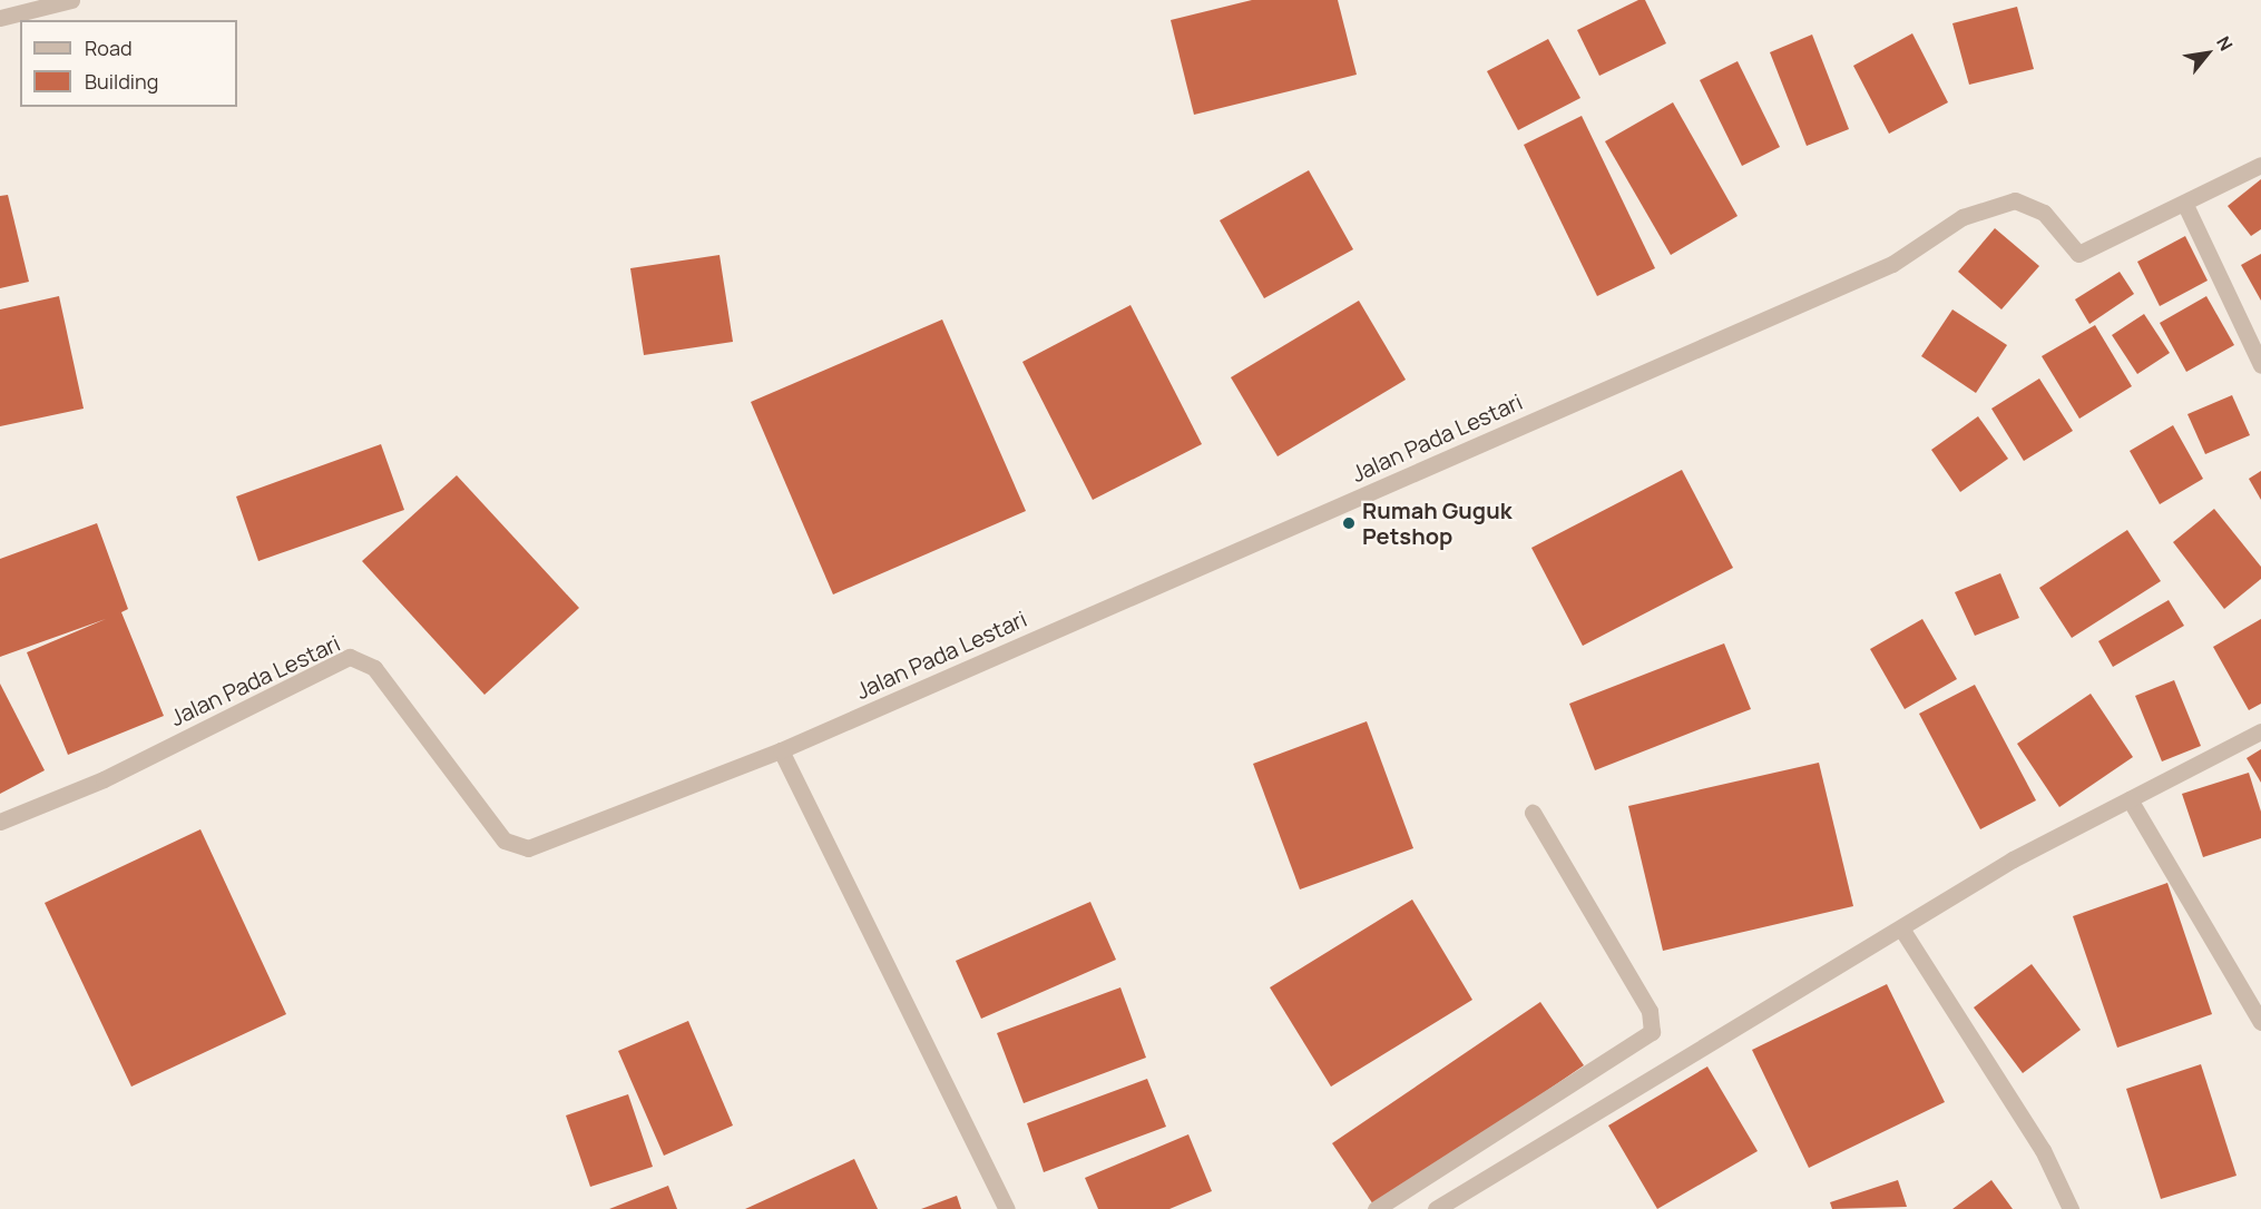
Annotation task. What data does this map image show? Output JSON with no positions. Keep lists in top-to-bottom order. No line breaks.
{"streets":{"street":["Jalan Pada Lestari"]},"places":["Rumah Guguk Petshop"],"legend":["Road","Building"],"north":"top right"}
